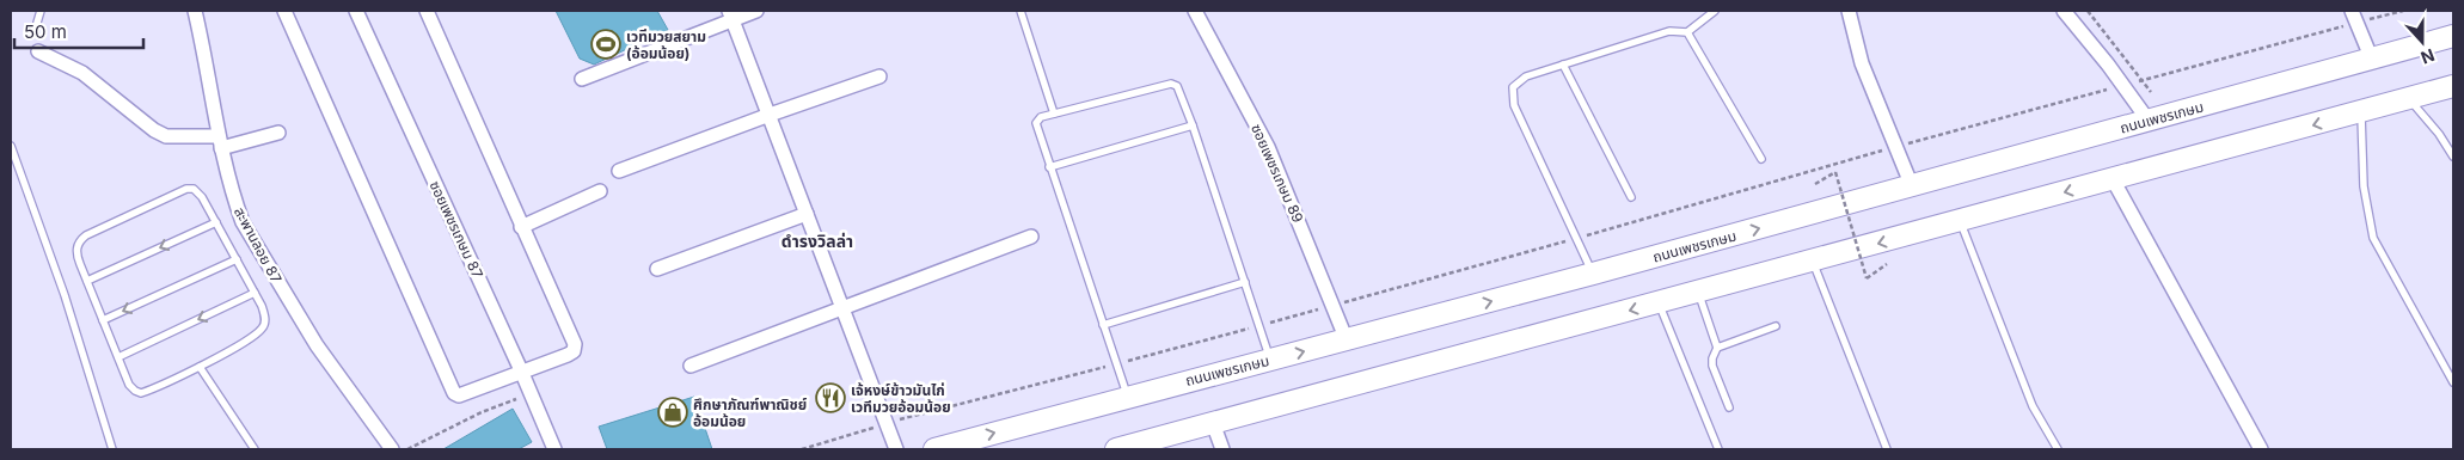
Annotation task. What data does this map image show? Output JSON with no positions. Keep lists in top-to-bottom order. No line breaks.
{"streets":{"main road":["ถนนเพชรเกษม"],"street":["ซอยเพชรเกษม 89","ซอยเพชรเกษม 87","สะพานลอย 87"]},"crossings":[["ถนนเพชรเกษม","ซอยเพชรเกษม 89"]],"districts":["ดำรงวิลล่า"],"places":{"sports":["เวทีมวยสยาม (อ้อมน้อย)"],"restaurant":["เจ้หงษ์ข้าวมันไก่ เวทีมวยอ้อมน้อย"],"shop":["ศึกษาภัณฑ์พาณิชย์ อ้อมน้อย"]},"scale_bar":"50 m","north":"bottom"}
